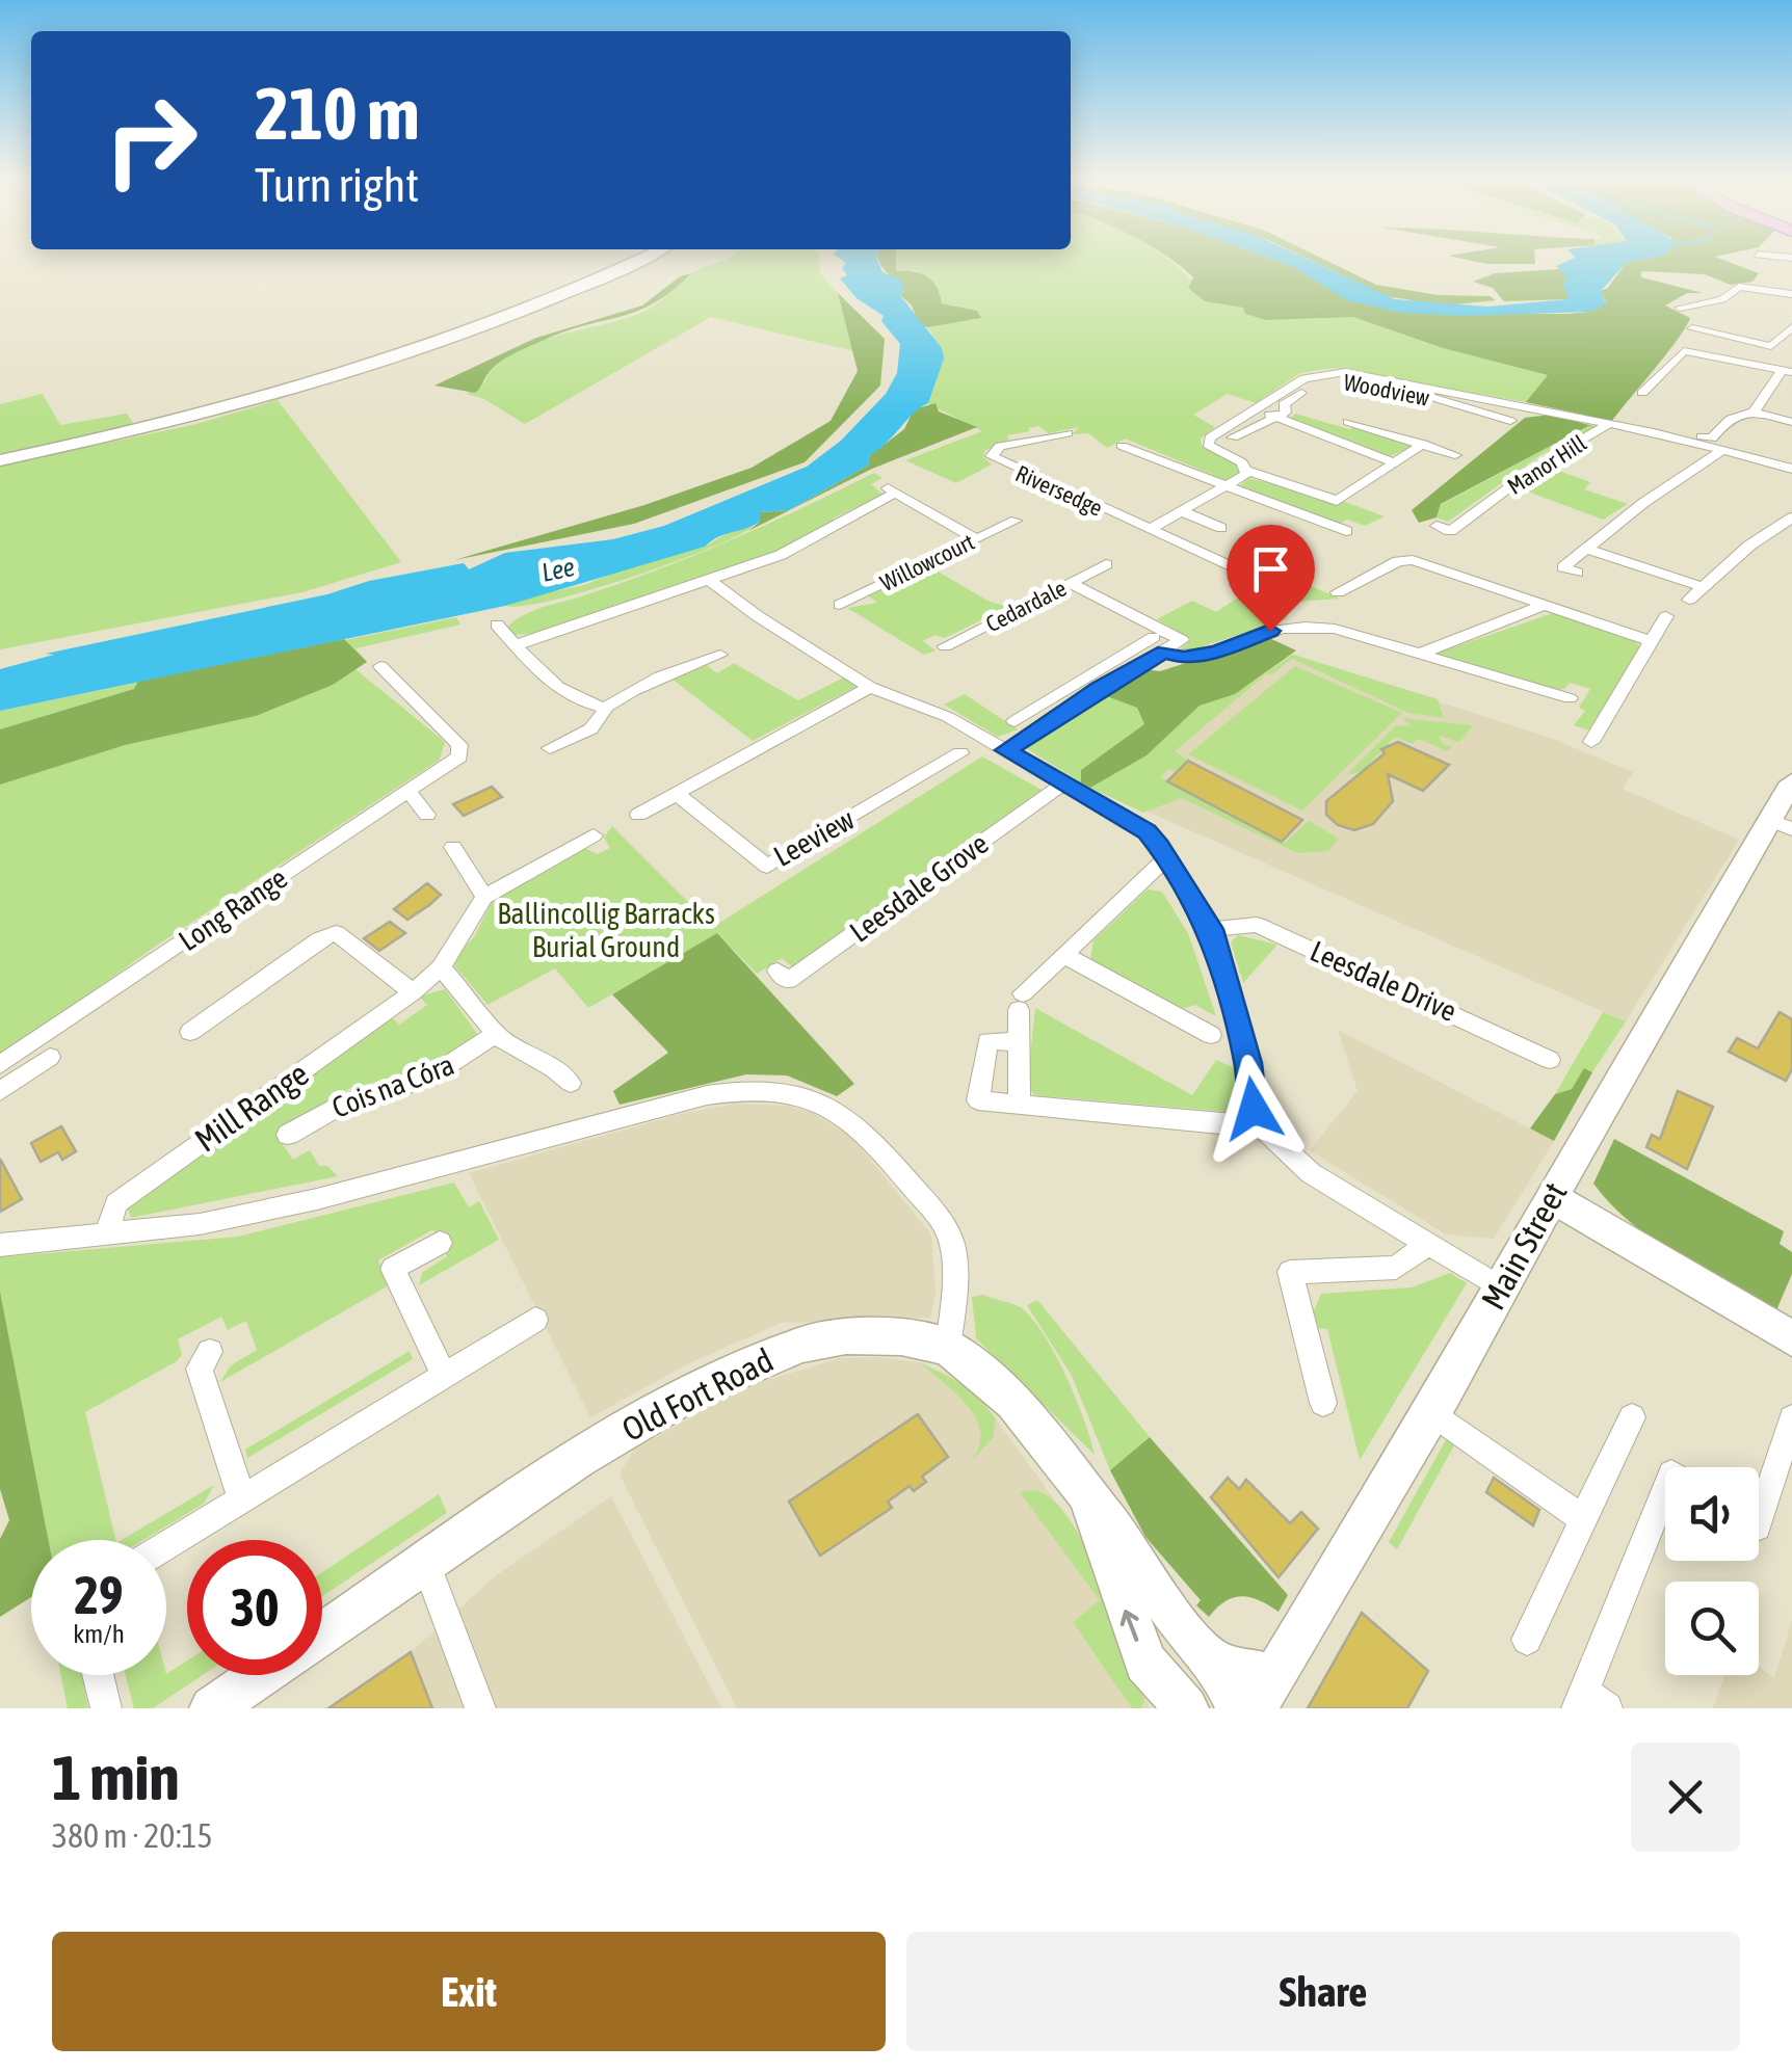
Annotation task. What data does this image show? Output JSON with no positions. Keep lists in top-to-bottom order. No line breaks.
{"streets":{"main road":["Main Street","Old Fort Road"],"street":["Woodview","Manor Hill","Riversedge","Willowcourt","Cedardale","Leeview","Leesdale Grove","Long Range","Leesdale Drive","Cois na Córa","Mill Range"]},"water":["Lee"],"parks":["Ballincollig Barracks Burial Ground"],"page":{"turn":["210 m","Turn right"],"speed":"29 km/h","limit":"30","heading":["1 min","380 m · 20:15"],"buttons":["Exit","Share"]}}
